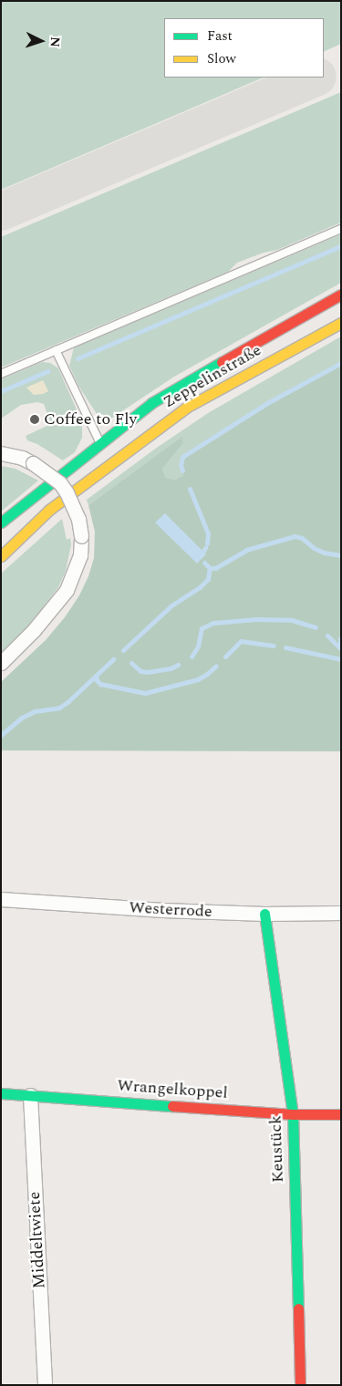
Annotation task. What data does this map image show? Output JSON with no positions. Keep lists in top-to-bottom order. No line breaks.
{"streets":{"main road":["Zeppelinstraße","Wrangelkoppel","Keustück"],"street":["Westerrode","Middeltwiete"]},"crossings":[["Westerrode","Keustück"],["Wrangelkoppel","Keustück"],["Wrangelkoppel","Middeltwiete"]],"places":["Coffee to Fly"],"legend":["Fast","Slow"],"north":"right"}
